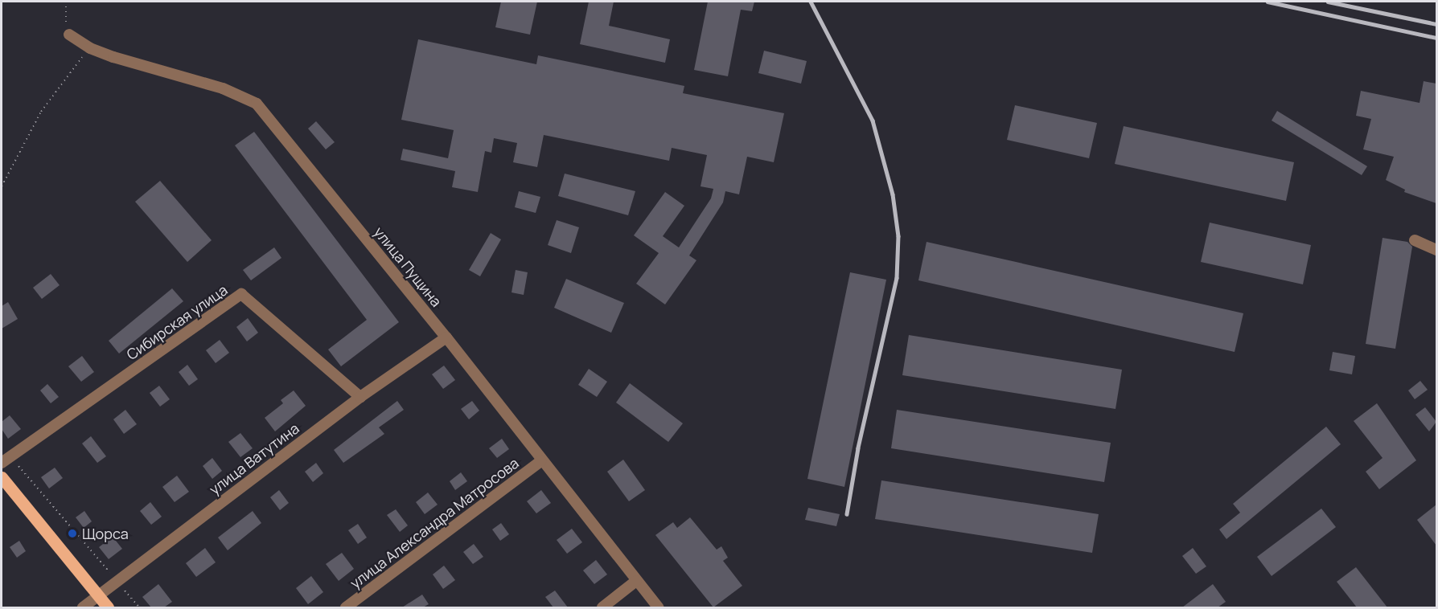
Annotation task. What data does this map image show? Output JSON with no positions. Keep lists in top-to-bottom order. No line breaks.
{"streets":{"street":["улица Пущина","Сибирская улица","улица Ватутина","улица Александра Матросова"]},"crossings":[["улица Пущина","улица Ватутина"],["улица Пущина","улица Александра Матросова"],["Сибирская улица","улица Ватутина"]],"places":["Щорса"]}
